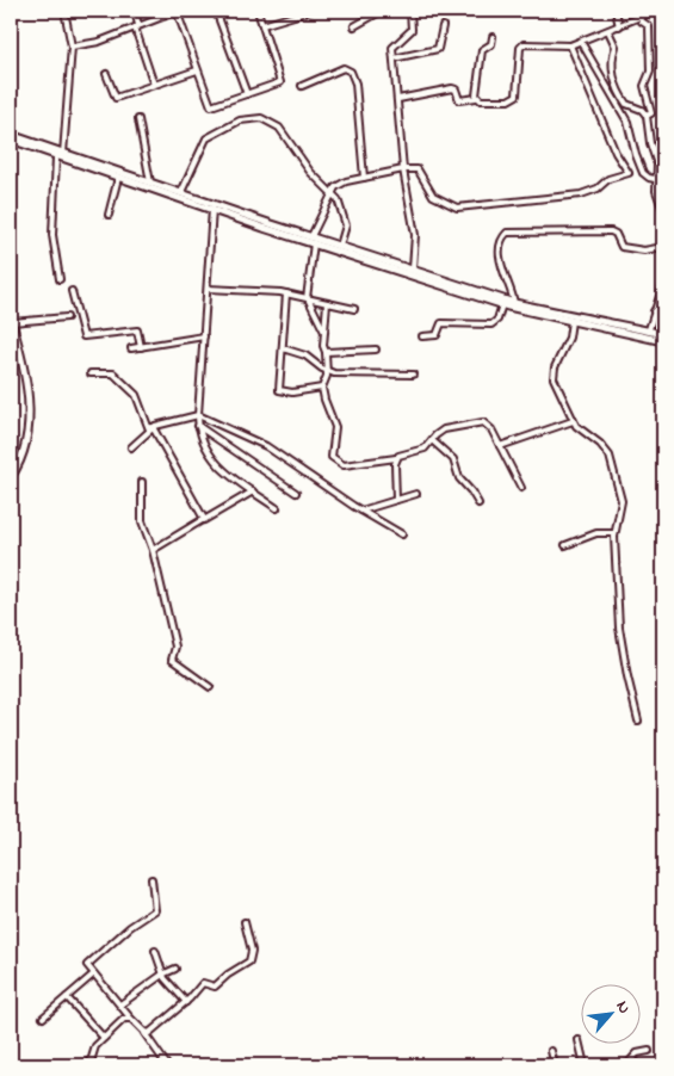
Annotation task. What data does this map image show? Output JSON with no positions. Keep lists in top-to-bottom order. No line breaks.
{"north":"top right"}
